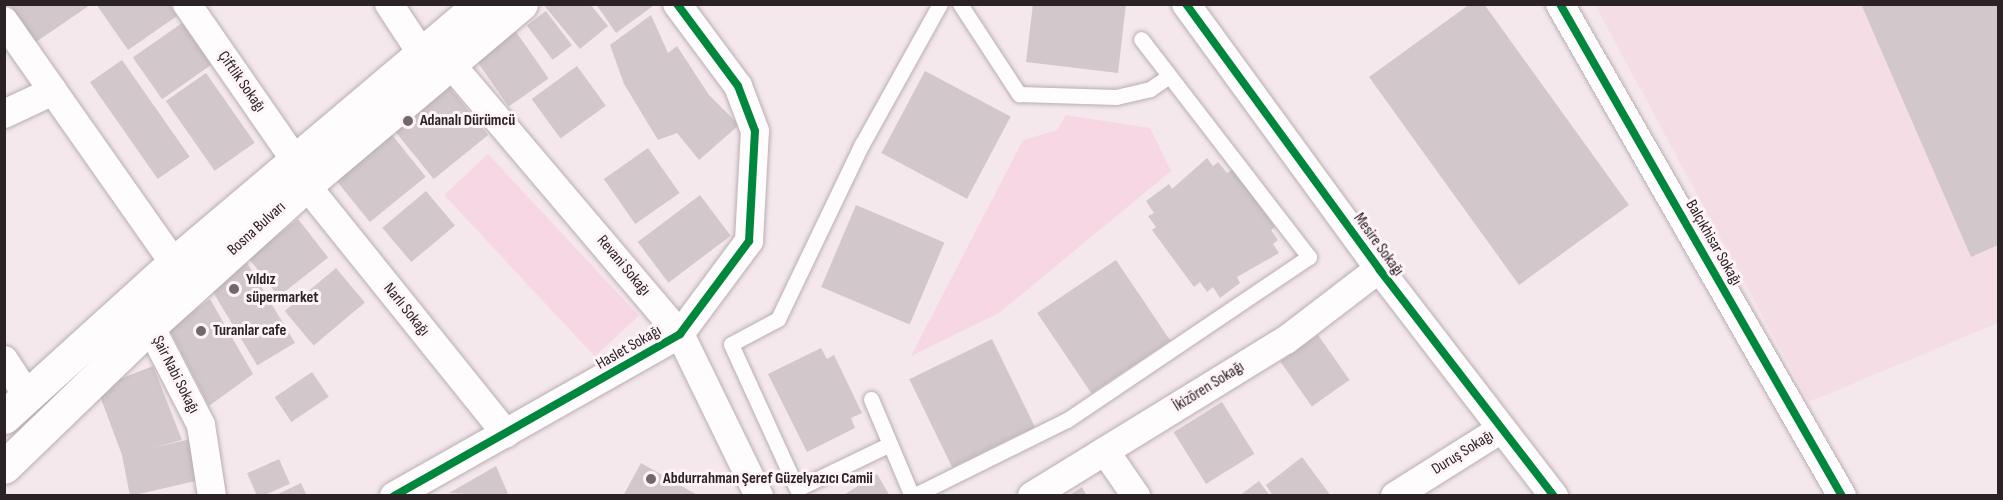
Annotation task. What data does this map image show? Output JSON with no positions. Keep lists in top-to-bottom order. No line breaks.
{"streets":{"main road":["Bosna Bulvarı"],"street":["Çiftlik Sokağı","Balçıkhisar Sokağı","Mesire Sokağı","Revani Sokağı","Narlı Sokağı","Haslet Sokağı","Şair Nabi Sokağı","İkizören Sokağı","Duruş Sokağı"]},"crossings":[["Çiftlik Sokağı","Bosna Bulvarı"],["Çiftlik Sokağı","Narlı Sokağı"],["Bosna Bulvarı","Revani Sokağı"],["Bosna Bulvarı","Narlı Sokağı"],["Bosna Bulvarı","Şair Nabi Sokağı"],["Mesire Sokağı","İkizören Sokağı"],["Mesire Sokağı","Duruş Sokağı"],["Revani Sokağı","Haslet Sokağı"],["Narlı Sokağı","Haslet Sokağı"]],"places":["Adanalı Dürümcü","Yıldız süpermarket","Turanlar cafe","Abdurrahman Şeref Güzelyazıcı Camii"]}
